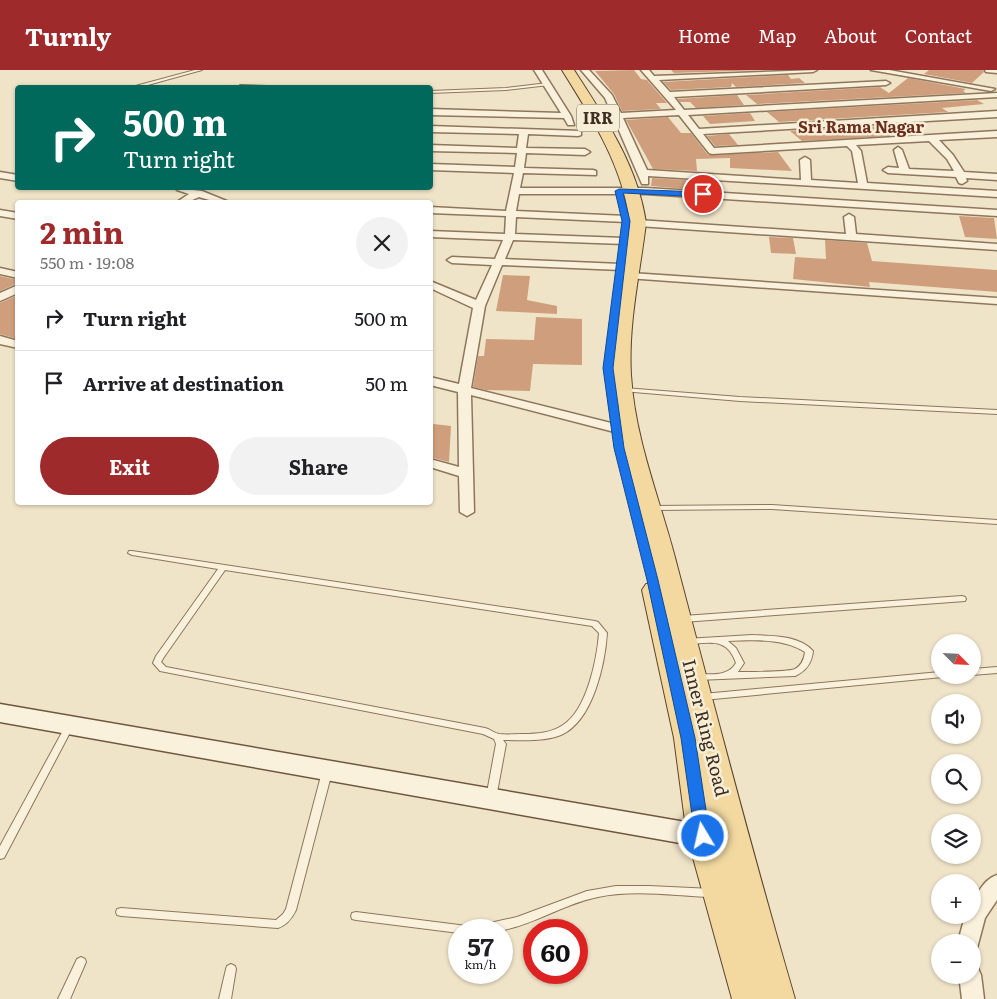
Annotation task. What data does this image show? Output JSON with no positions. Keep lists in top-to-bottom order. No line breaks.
{"streets":{"main road":["IRR","Inner Ring Road"]},"crossings":[["IRR","Inner Ring Road"]],"districts":["Sri Rama Nagar"],"north":"bottom right","page":{"header":"Turnly","nav":["Home","Map","About","Contact"],"turn":["500 m","Turn right"],"heading":["2 min","550 m · 19:08"],"list":[{"name":"Turn right","value":"500 m"},{"name":"Arrive at destination","value":"50 m"}],"buttons":["Exit","Share"],"map_buttons":["+","−"],"speed":"57 km/h","limit":"60"}}
